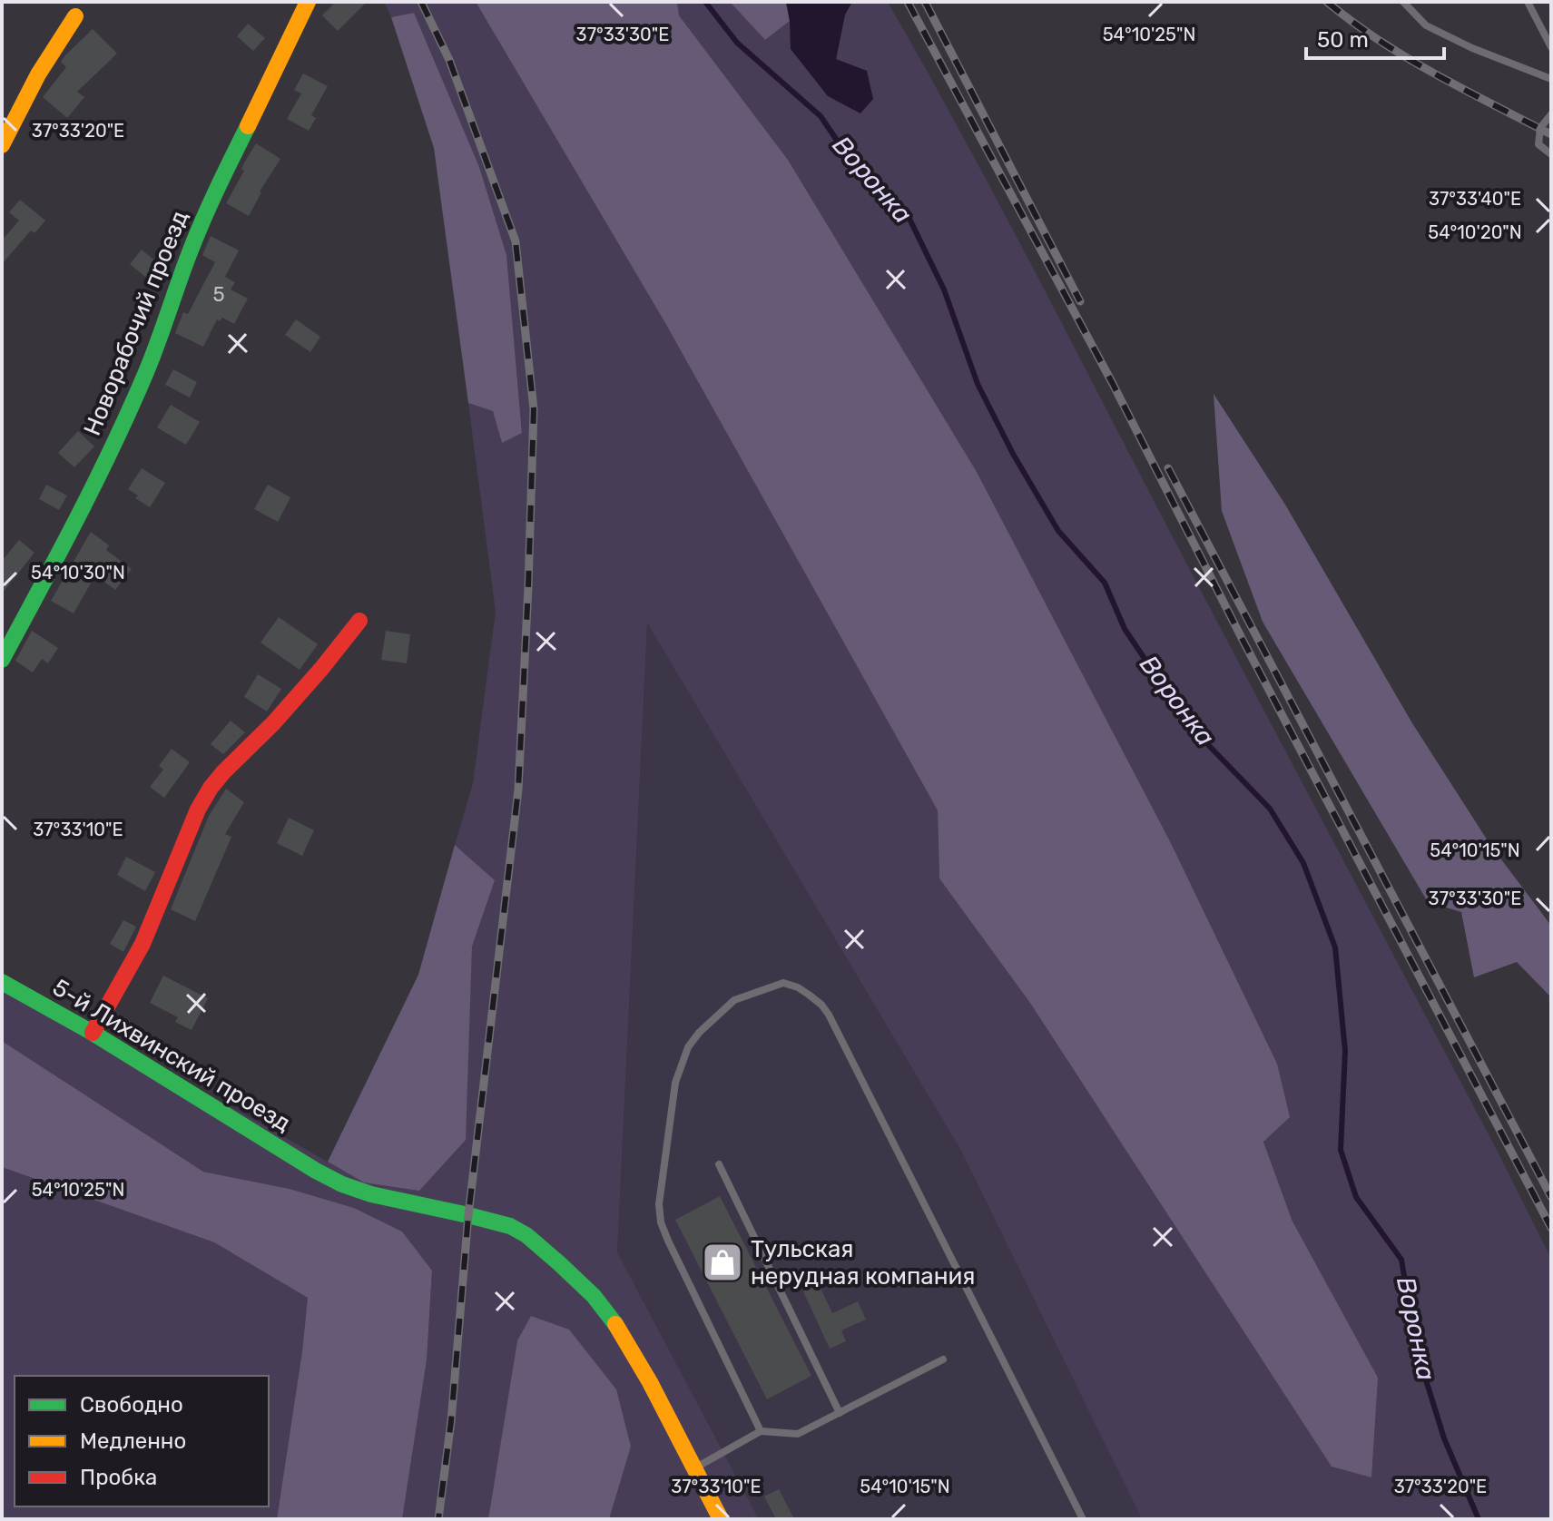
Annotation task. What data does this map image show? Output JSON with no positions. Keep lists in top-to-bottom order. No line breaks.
{"streets":{"street":["Новорабочий проезд","5-й Лихвинский проезд"]},"water":["Воронка"],"places":{"shop":["Тульская нерудная компания"]},"house_numbers":["5"],"legend":["Свободно","Медленно","Пробка"],"scale_bar":"50 m","coordinates":["37°33'30\"E","54°10'25\"N","37°33'20\"E","37°33'40\"E","54°10'20\"N","54°10'30\"N","37°33'10\"E","54°10'15\"N"]}
